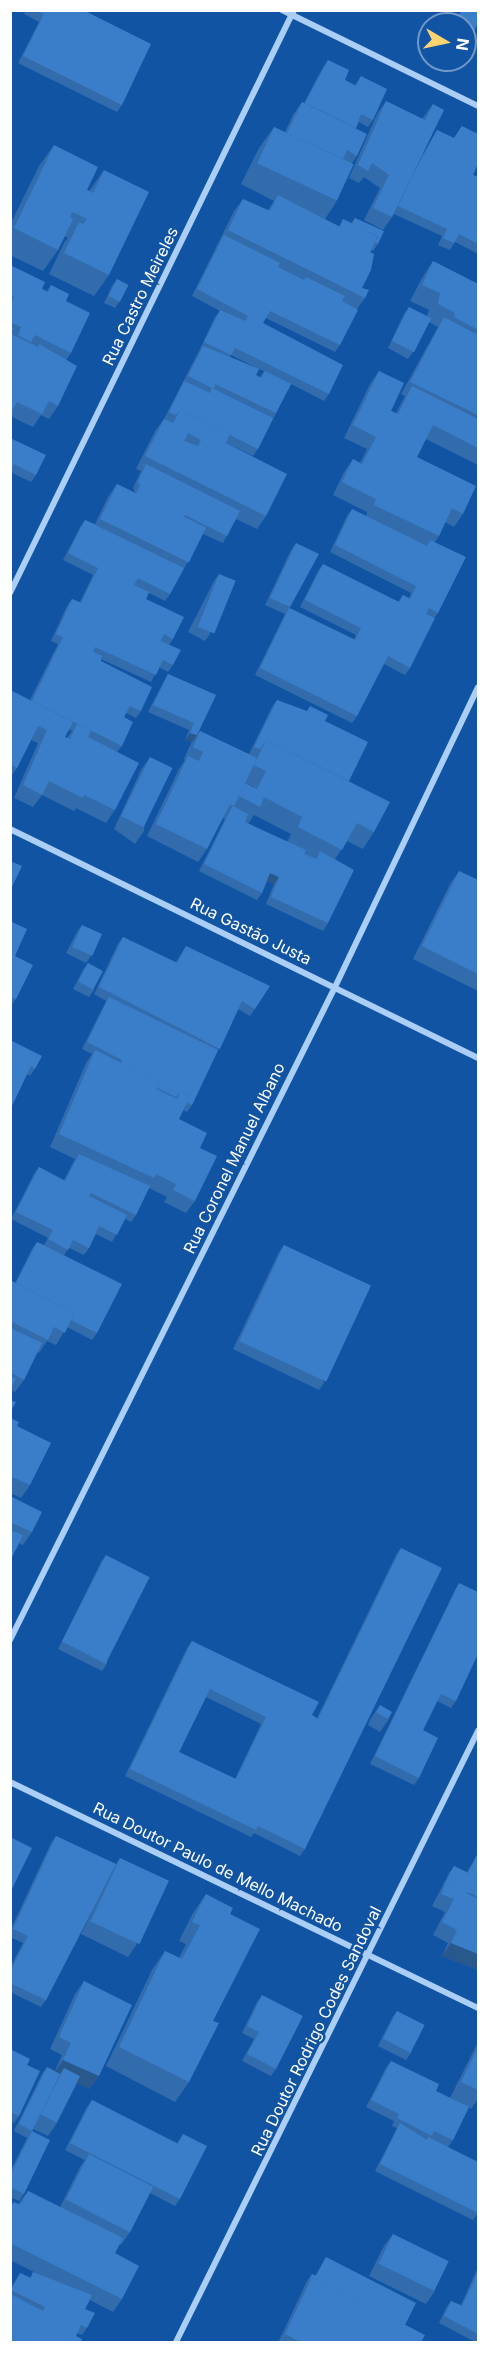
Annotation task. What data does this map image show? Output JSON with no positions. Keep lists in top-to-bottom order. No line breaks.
{"streets":{"street":["Rua Castro Meireles","Rua Gastão Justa","Rua Coronel Manuel Albano","Rua Doutor Paulo de Mello Machado","Rua Doutor Rodrigo Codes Sandoval"]},"crossings":[["Rua Gastão Justa","Rua Coronel Manuel Albano"],["Rua Doutor Paulo de Mello Machado","Rua Doutor Rodrigo Codes Sandoval"]],"north":"right"}
